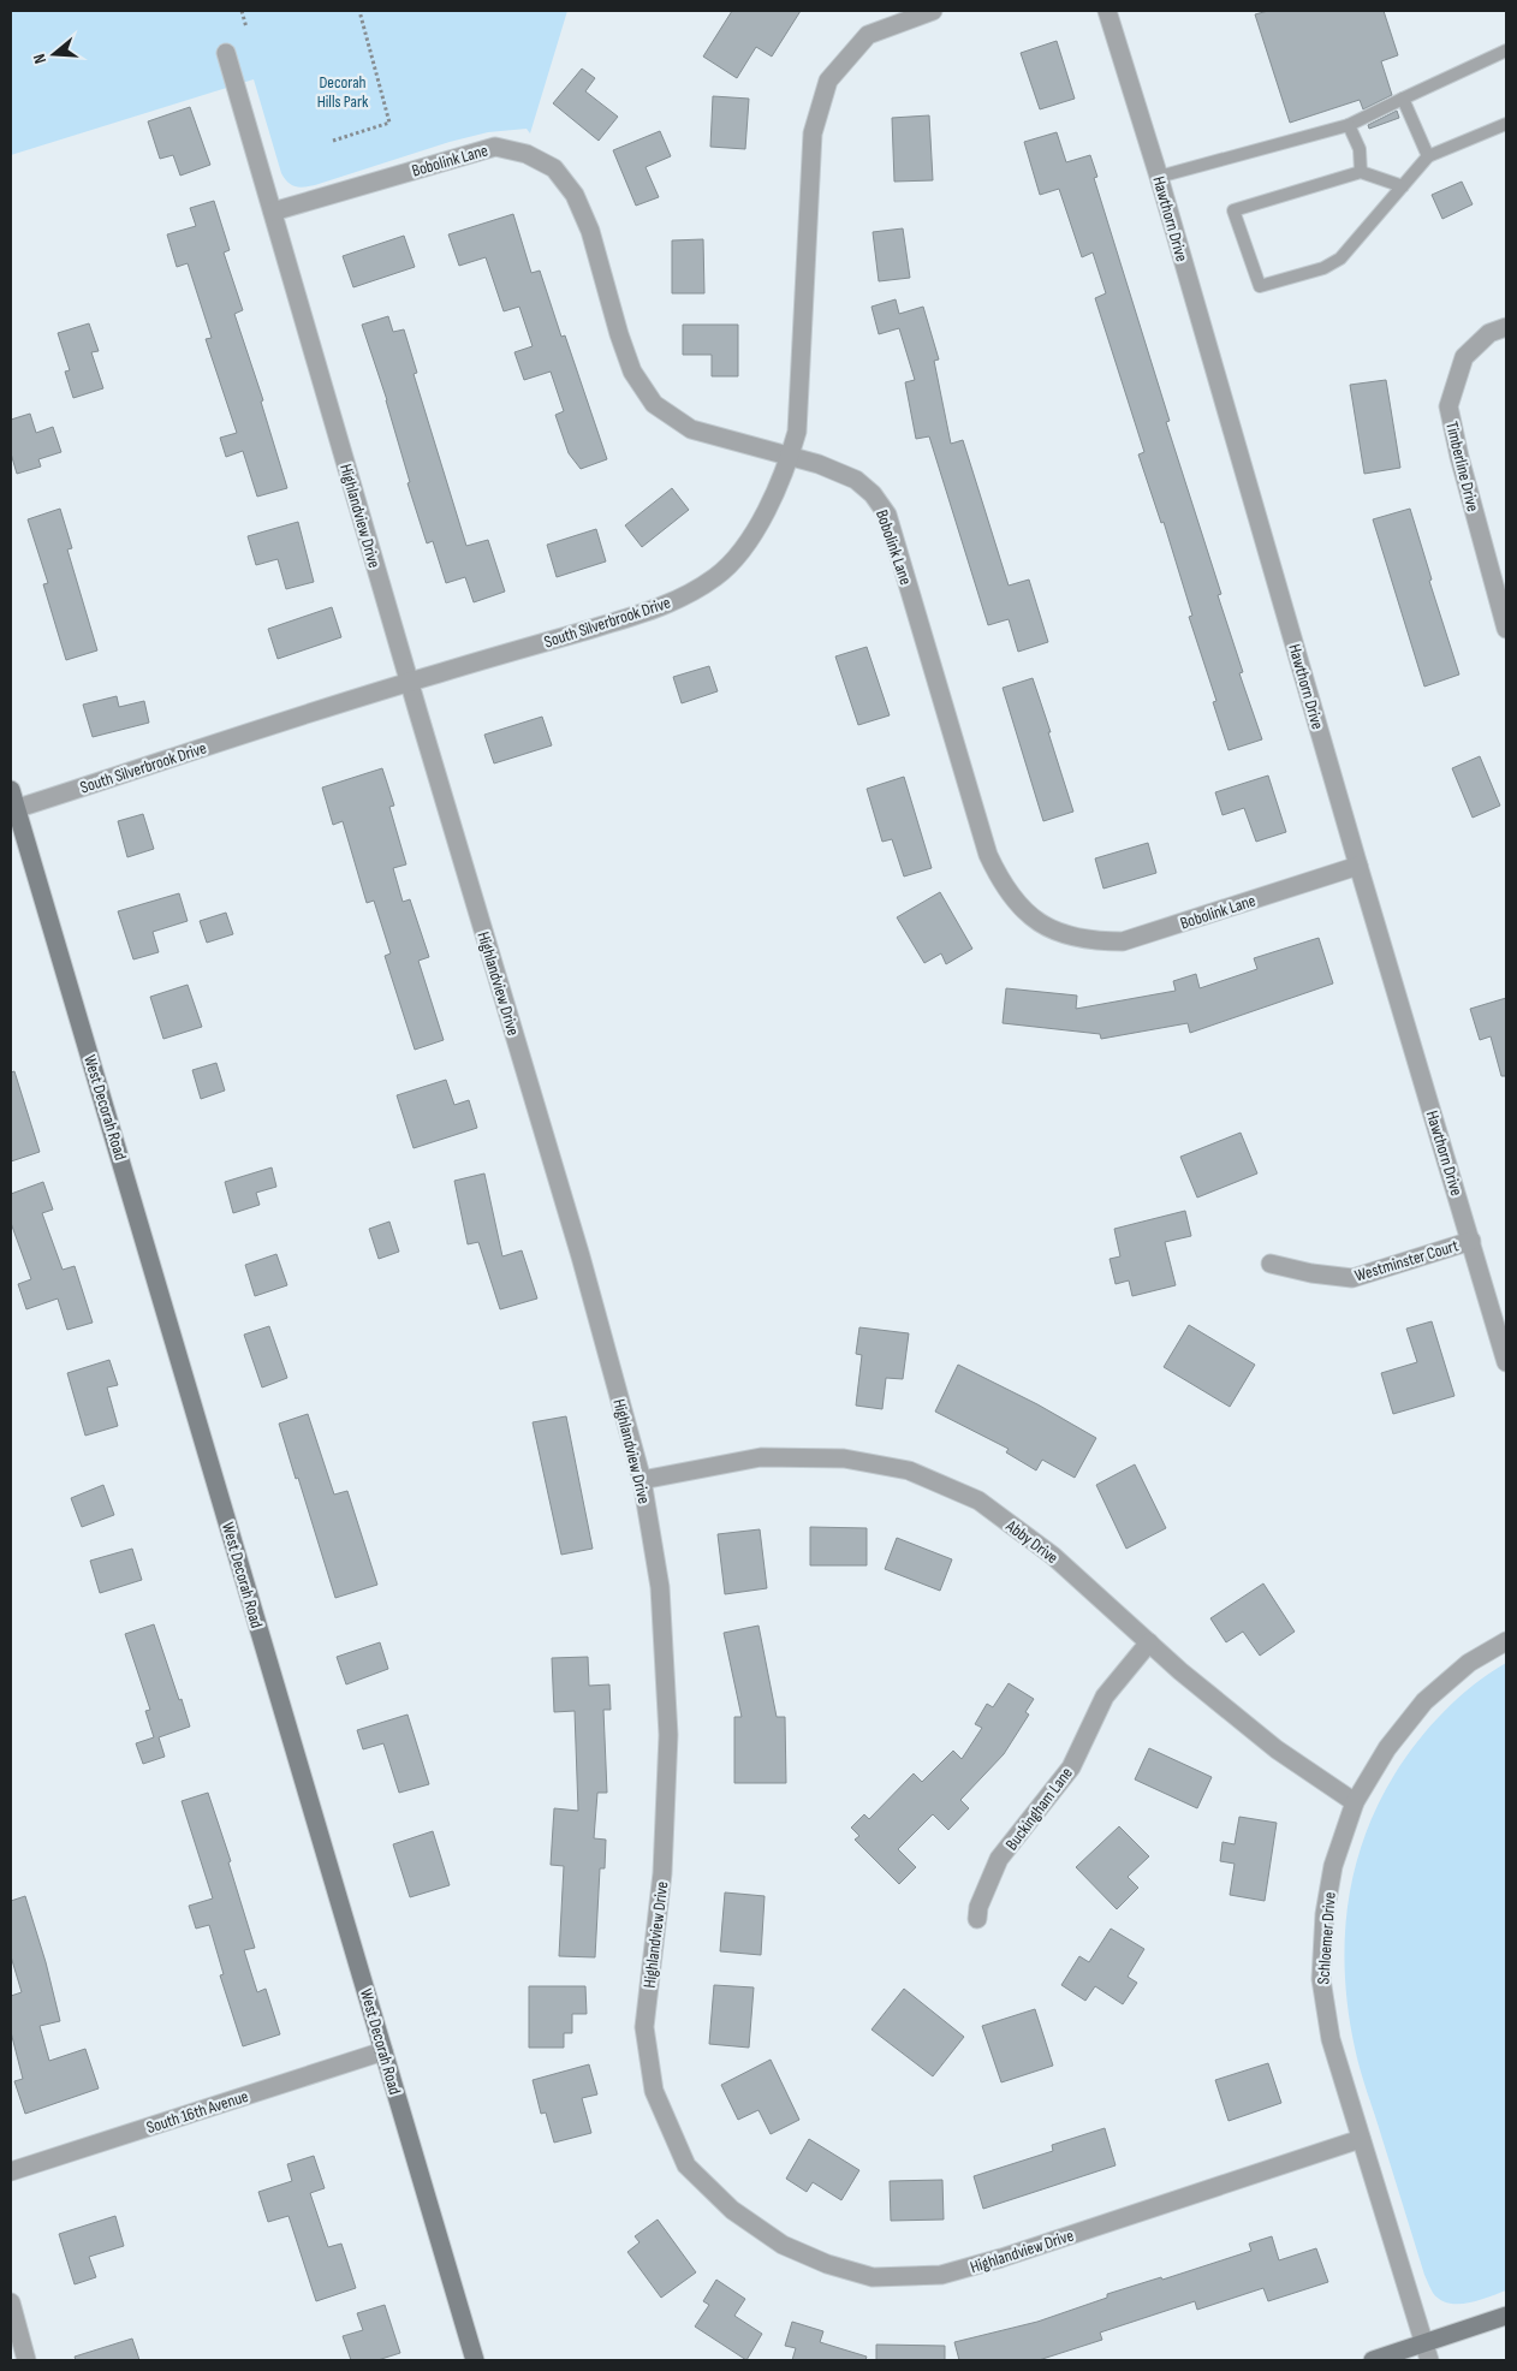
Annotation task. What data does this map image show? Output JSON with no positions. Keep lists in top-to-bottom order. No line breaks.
{"streets":{"street":["Bobolink Lane","Hawthorn Drive","Timberline Drive","Highlandview Drive","South Silverbrook Drive","West Decorah Road","Westminster Court","Abby Drive","Buckingham Lane","Schloemer Drive","South 16th Avenue"]},"crossings":[["Bobolink Lane","Hawthorn Drive"],["Bobolink Lane","Highlandview Drive"],["Bobolink Lane","South Silverbrook Drive"],["Hawthorn Drive","Westminster Court"],["Highlandview Drive","South Silverbrook Drive"],["Highlandview Drive","Abby Drive"],["Highlandview Drive","Schloemer Drive"],["South Silverbrook Drive","West Decorah Road"],["West Decorah Road","South 16th Avenue"],["Abby Drive","Buckingham Lane"],["Abby Drive","Schloemer Drive"]],"parks":["Decorah Hills Park"],"north":"left"}
